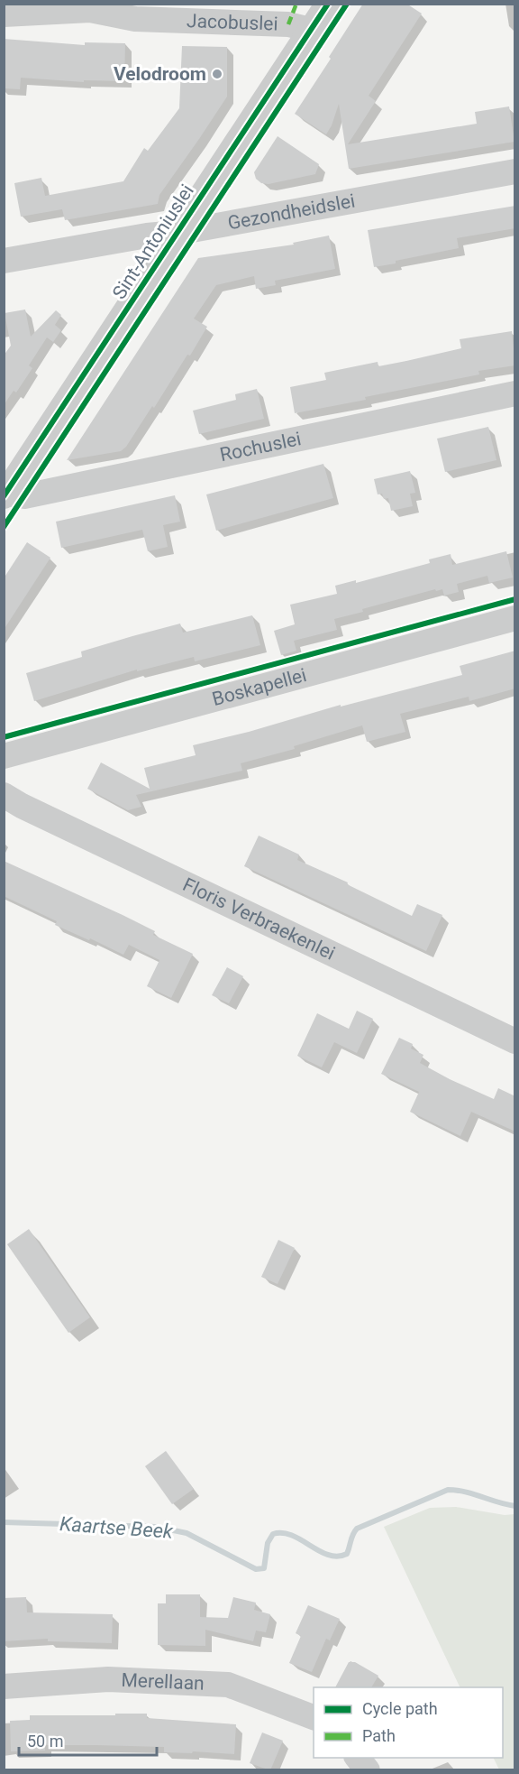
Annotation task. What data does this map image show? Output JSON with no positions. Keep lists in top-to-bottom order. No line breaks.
{"streets":{"street":["Jacobuslei","Gezondheidslei","Sint-Antoniuslei","Rochuslei","Boskapellei","Floris Verbraekenlei","Merellaan"]},"crossings":[["Jacobuslei","Sint-Antoniuslei"],["Gezondheidslei","Sint-Antoniuslei"],["Sint-Antoniuslei","Rochuslei"]],"water":["Kaartse Beek"],"places":["Velodroom"],"legend":["Cycle path","Path"],"scale_bar":"50 m"}
